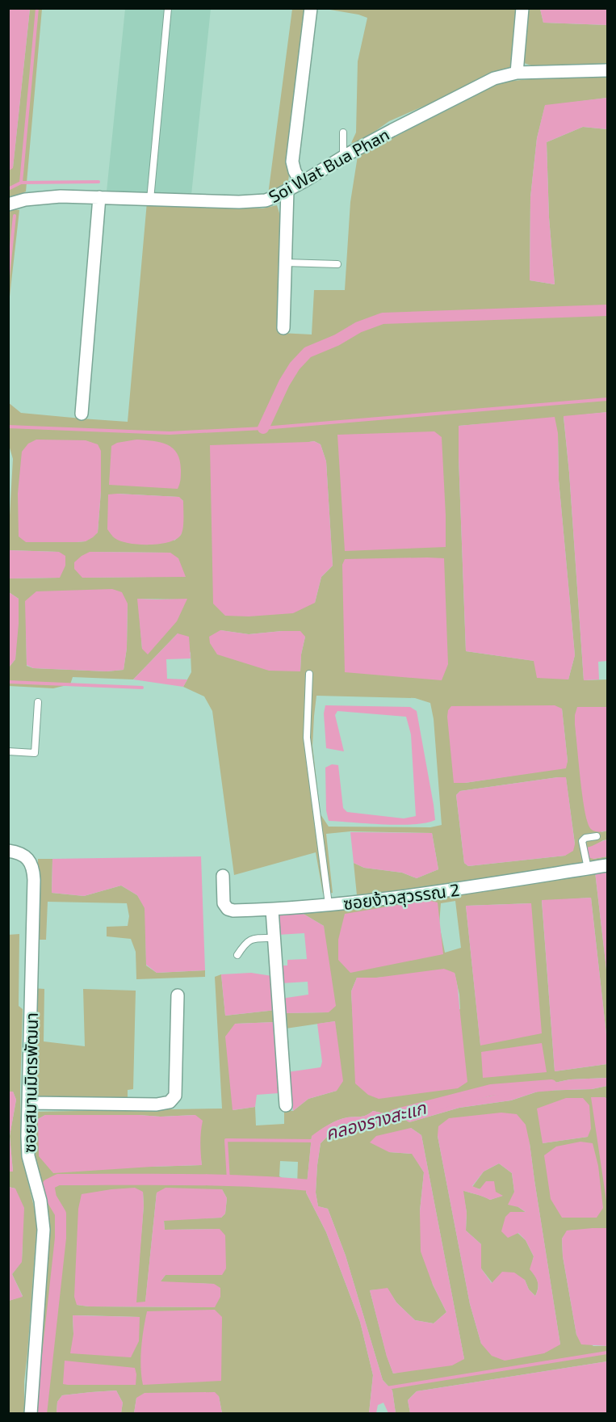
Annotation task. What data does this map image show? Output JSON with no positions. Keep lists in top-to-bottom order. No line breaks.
{"streets":{"street":["Soi Wat Bua Phan","ซอยง้าวสุวรรณ 2","ซอยสมานมิตรพัฒนา"]},"water":["คลองรางสะแก"]}
